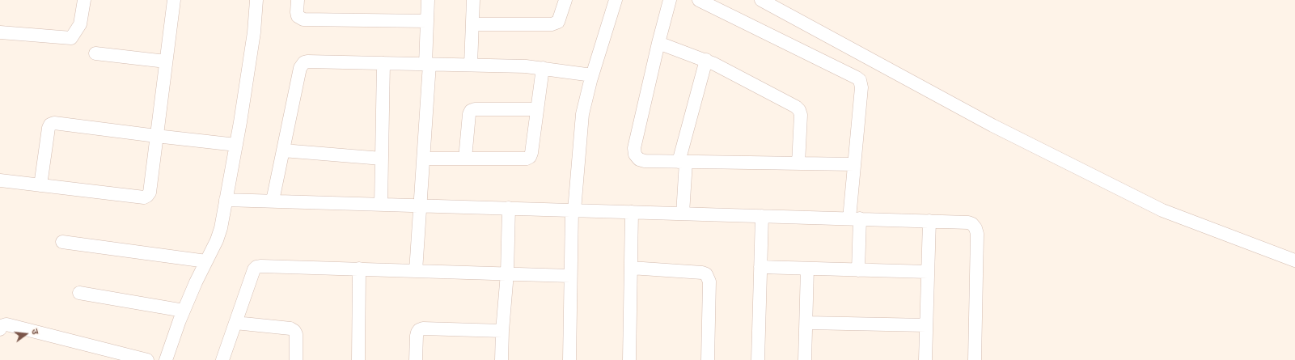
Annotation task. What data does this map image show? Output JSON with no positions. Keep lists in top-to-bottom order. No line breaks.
{"north":"right"}
